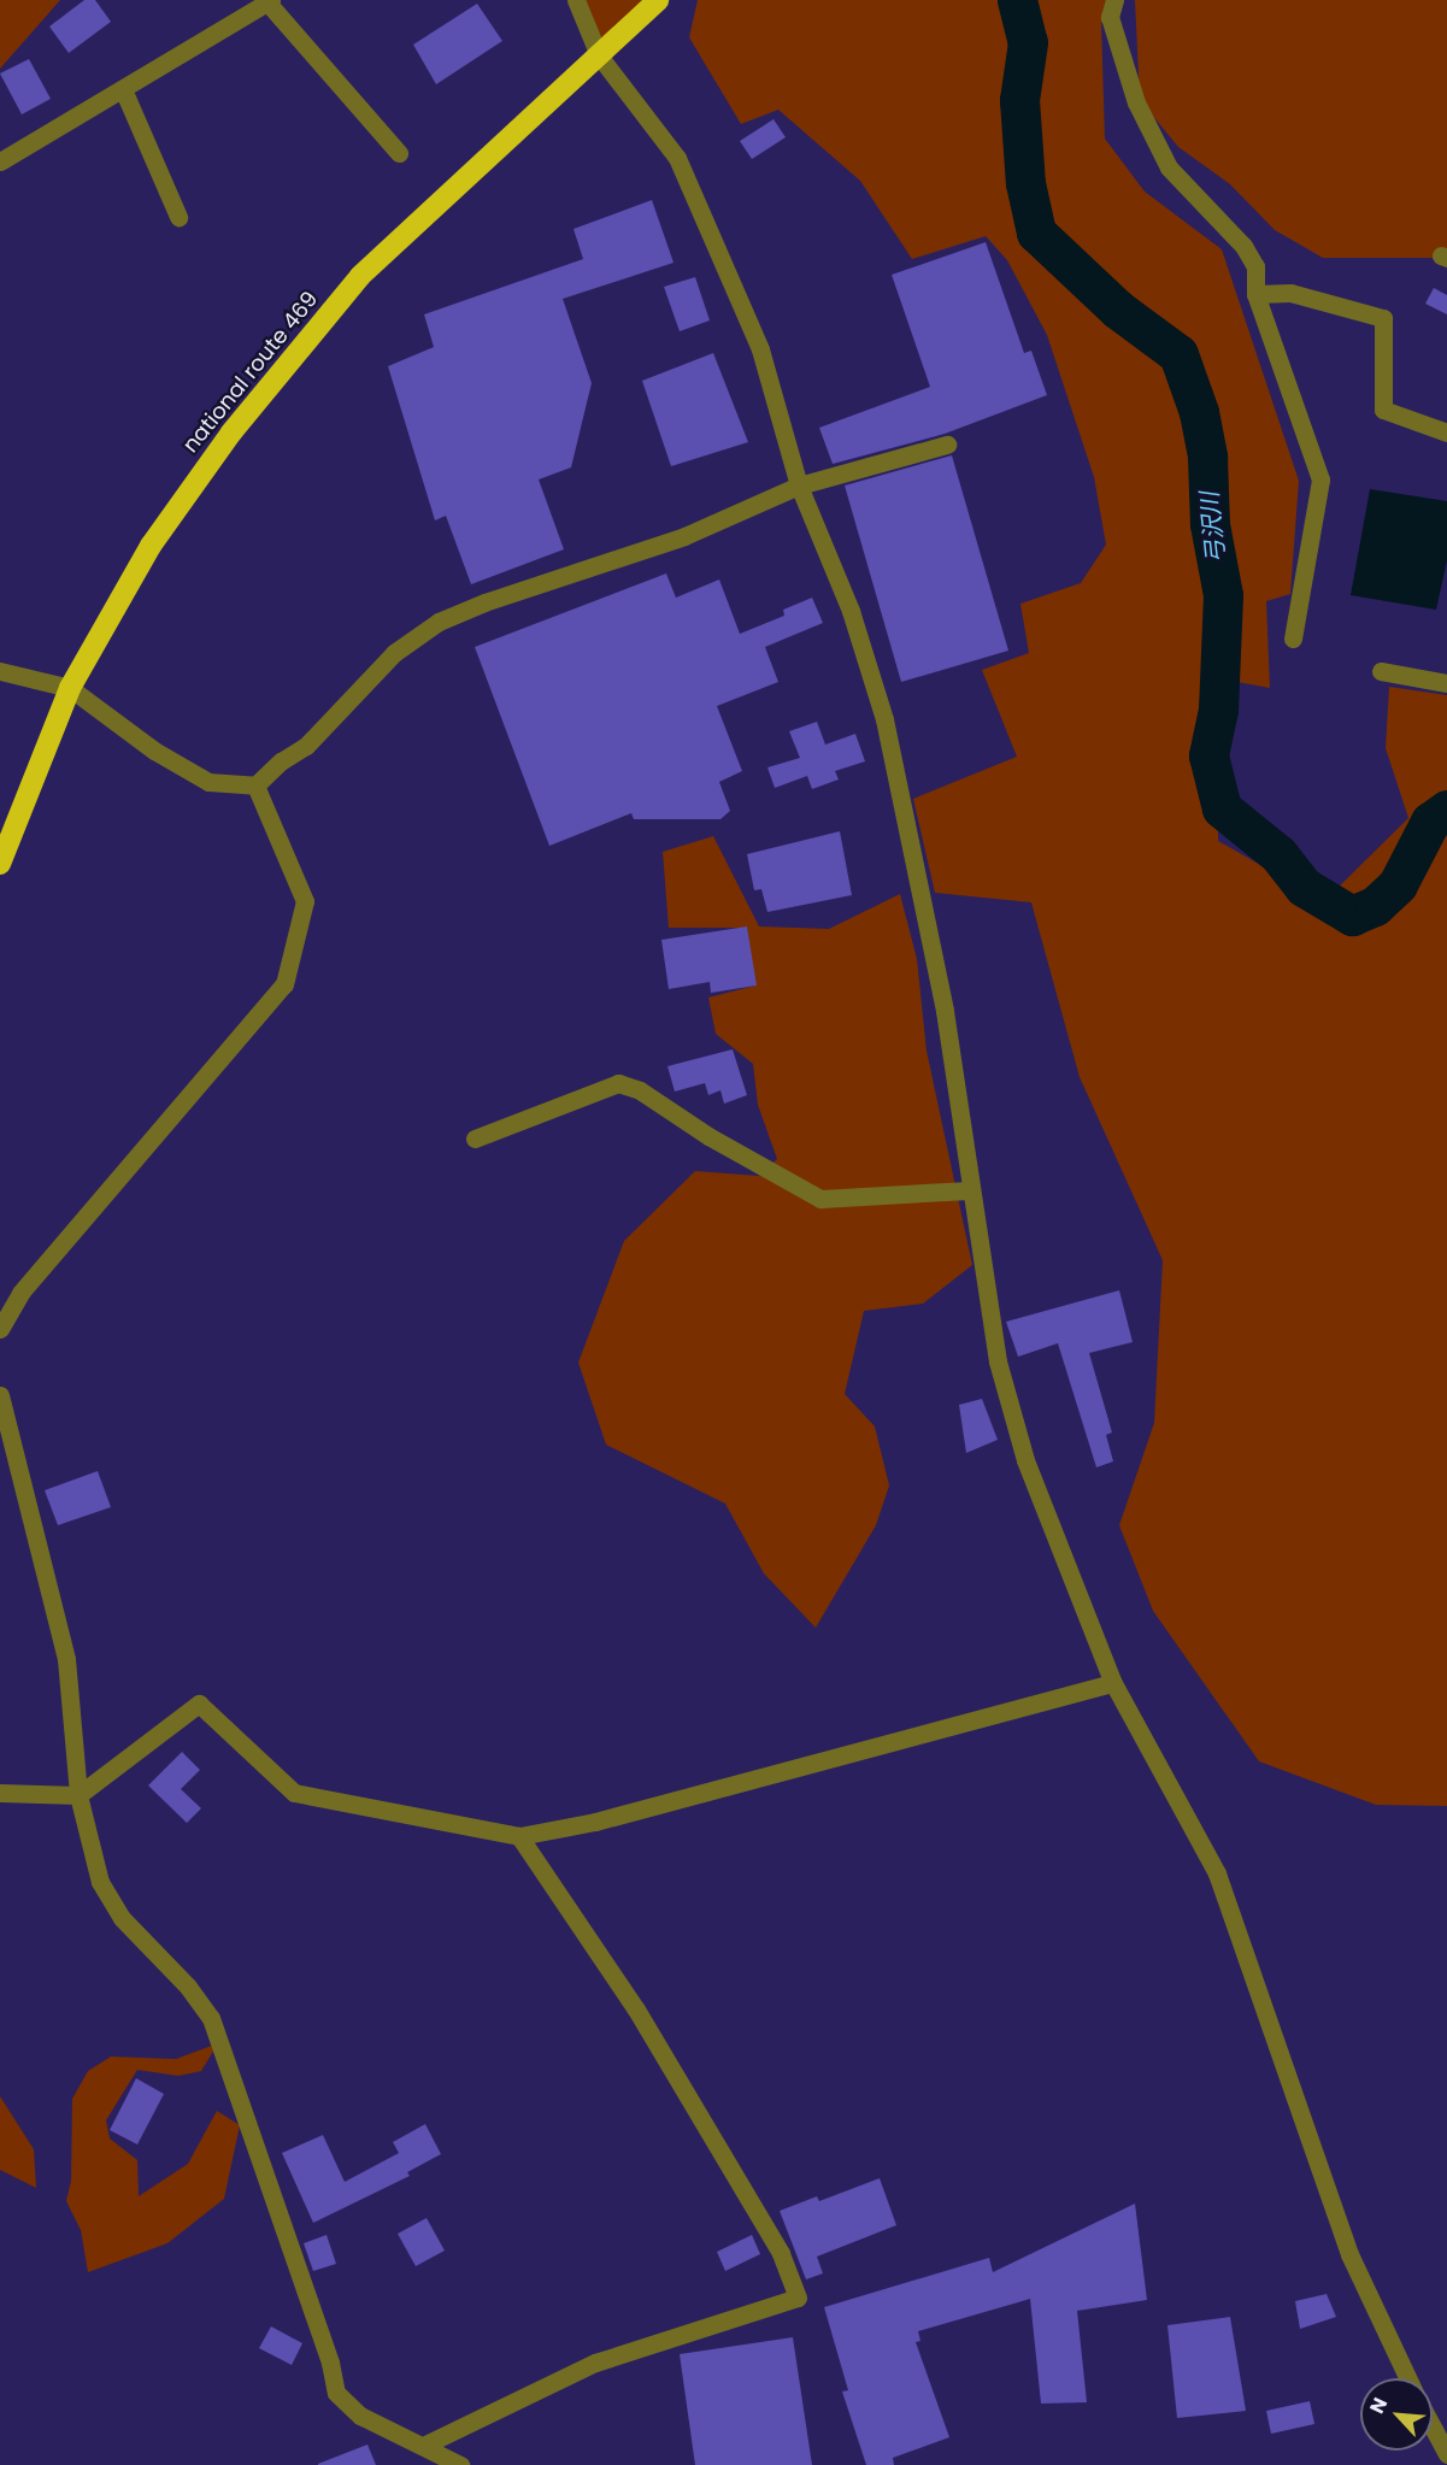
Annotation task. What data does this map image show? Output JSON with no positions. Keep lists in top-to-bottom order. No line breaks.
{"streets":{"highway":["national route 469"]},"water":["弓沢川"],"north":"top left"}
